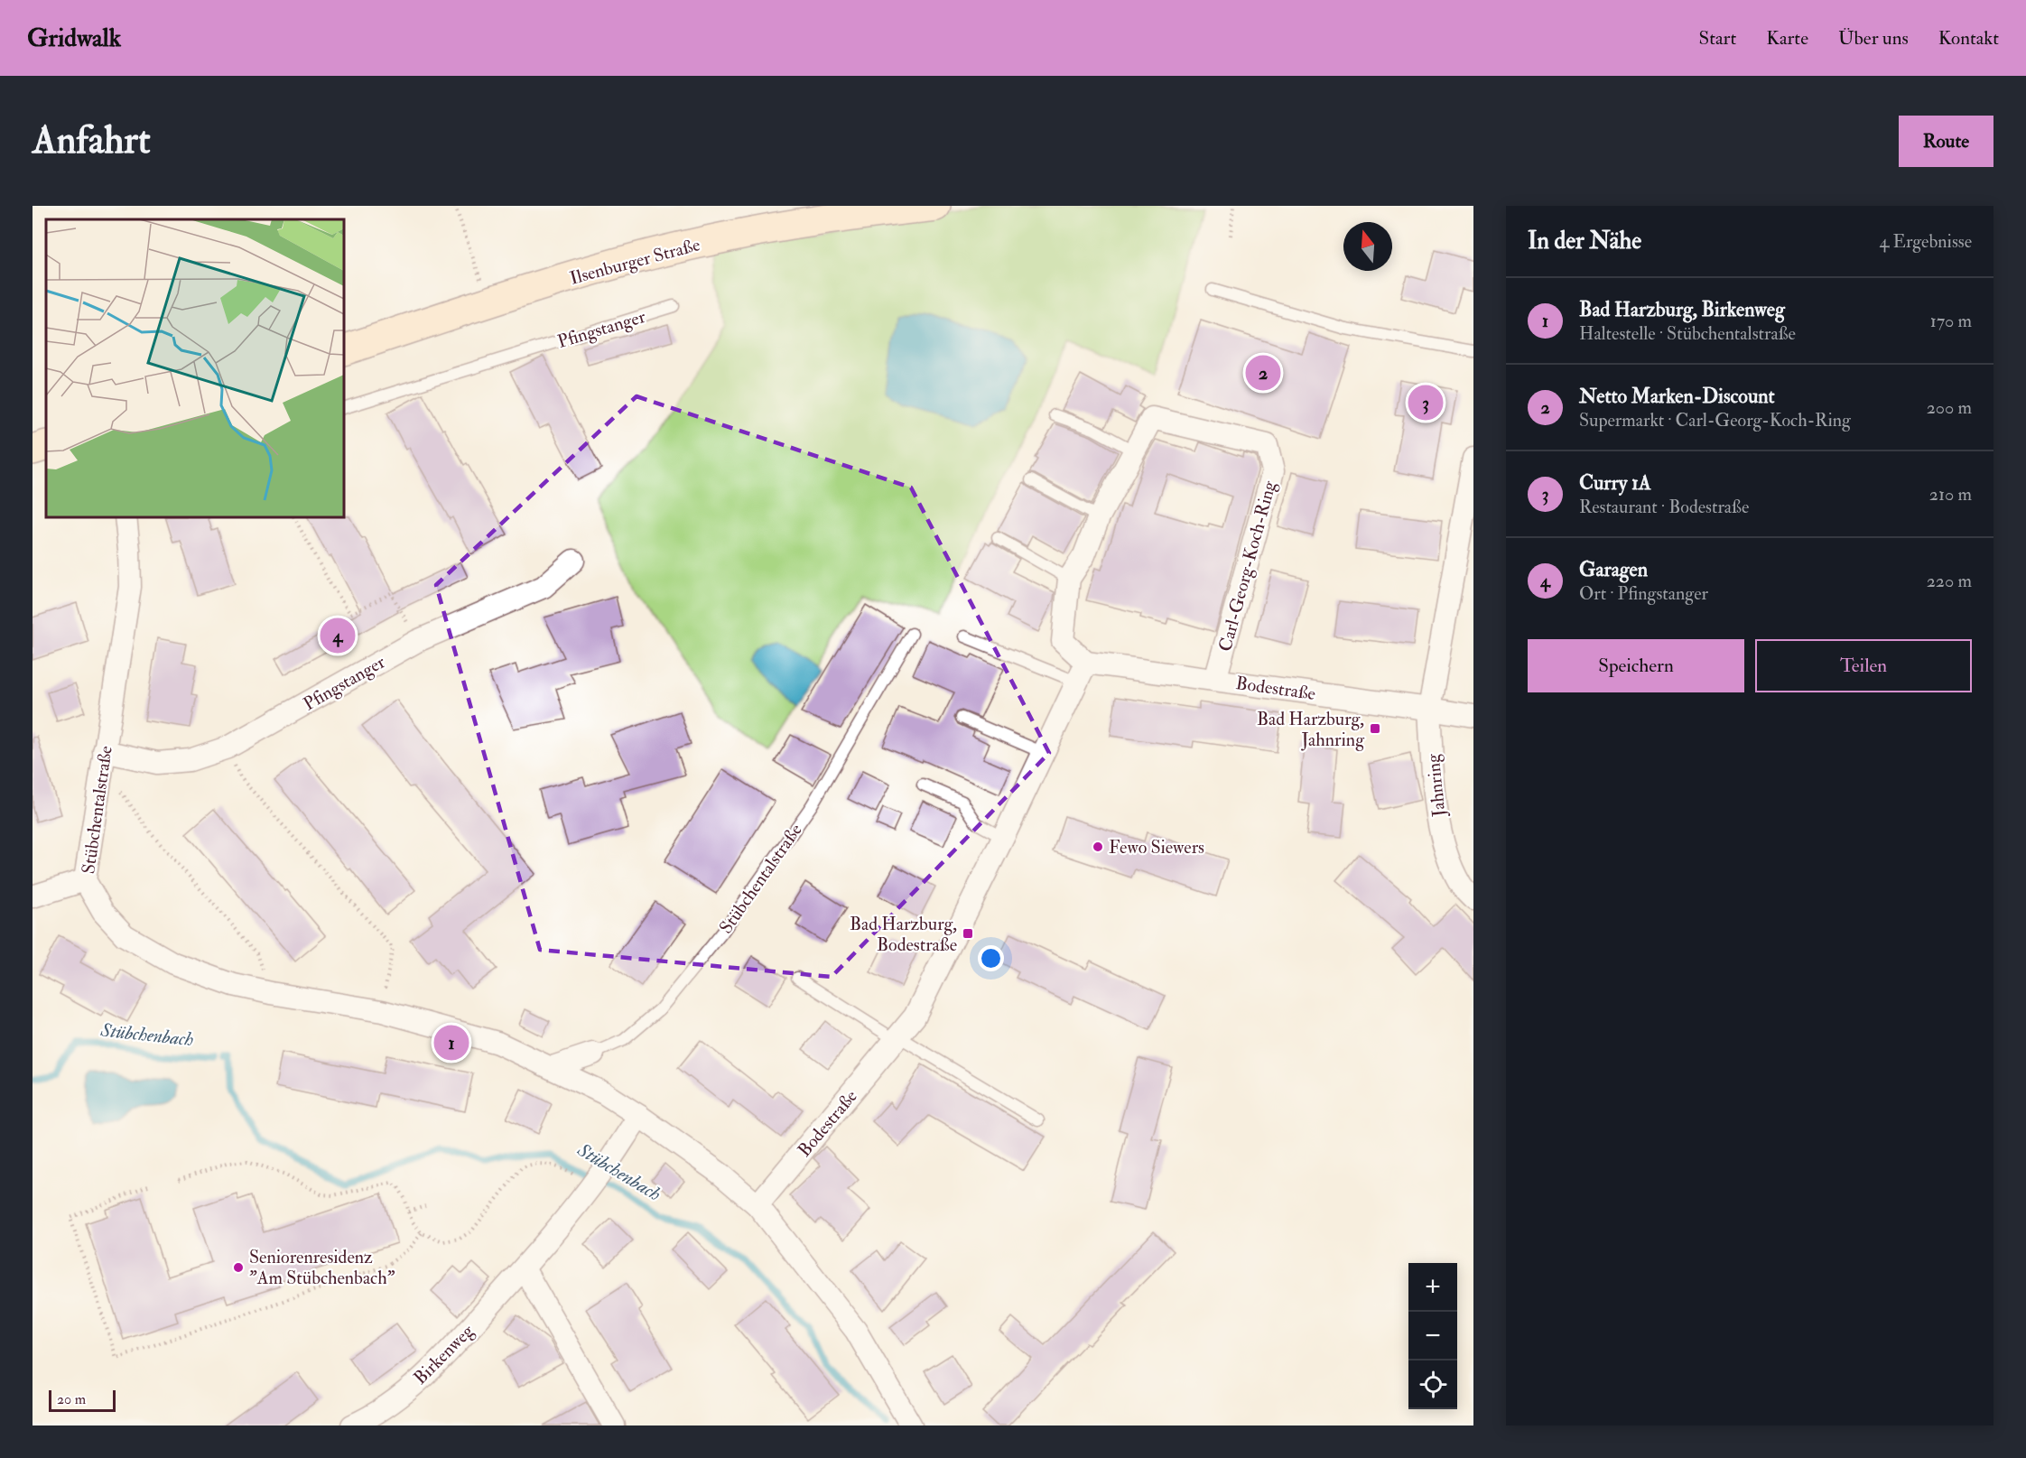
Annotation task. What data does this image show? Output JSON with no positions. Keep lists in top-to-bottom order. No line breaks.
{"streets":{"main road":["Ilsenburger Straße"],"street":["Pfingstanger","Carl-Georg-Koch-Ring","Bodestraße","Jahnring","Stübchentalstraße","Birkenweg"]},"crossings":[["Pfingstanger","Stübchentalstraße"],["Carl-Georg-Koch-Ring","Bodestraße"],["Bodestraße","Jahnring"],["Bodestraße","Stübchentalstraße"],["Stübchentalstraße","Birkenweg"]],"water":["Stübchenbach"],"places":{"transit":["Bad Harzburg, Jahnring","Bad Harzburg, Bodestraße"],"other":["Fewo Siewers","Seniorenresidenz \"Am Stübchenbach\""]},"scale_bar":"20 m","north":"top","page":{"header":"Gridwalk","nav":["Start","Karte","Über uns","Kontakt"],"buttons":["Route",["Speichern","Teilen"]],"title":"Anfahrt","heading":["In der Nähe","4 Ergebnisse"],"list":[{"mark":"1","name":"Bad Harzburg, Birkenweg","note":"Haltestelle · Stübchentalstraße","value":"170 m"},{"mark":"2","name":"Netto Marken-Discount","note":"Supermarkt · Carl-Georg-Koch-Ring","value":"200 m"},{"mark":"3","name":"Curry 1A","note":"Restaurant · Bodestraße","value":"210 m"},{"mark":"4","name":"Garagen","note":"Ort · Pfingstanger","value":"220 m"}],"pins":["2","3","4","1"],"map_buttons":["+","−"],"scale":"20 m"}}
